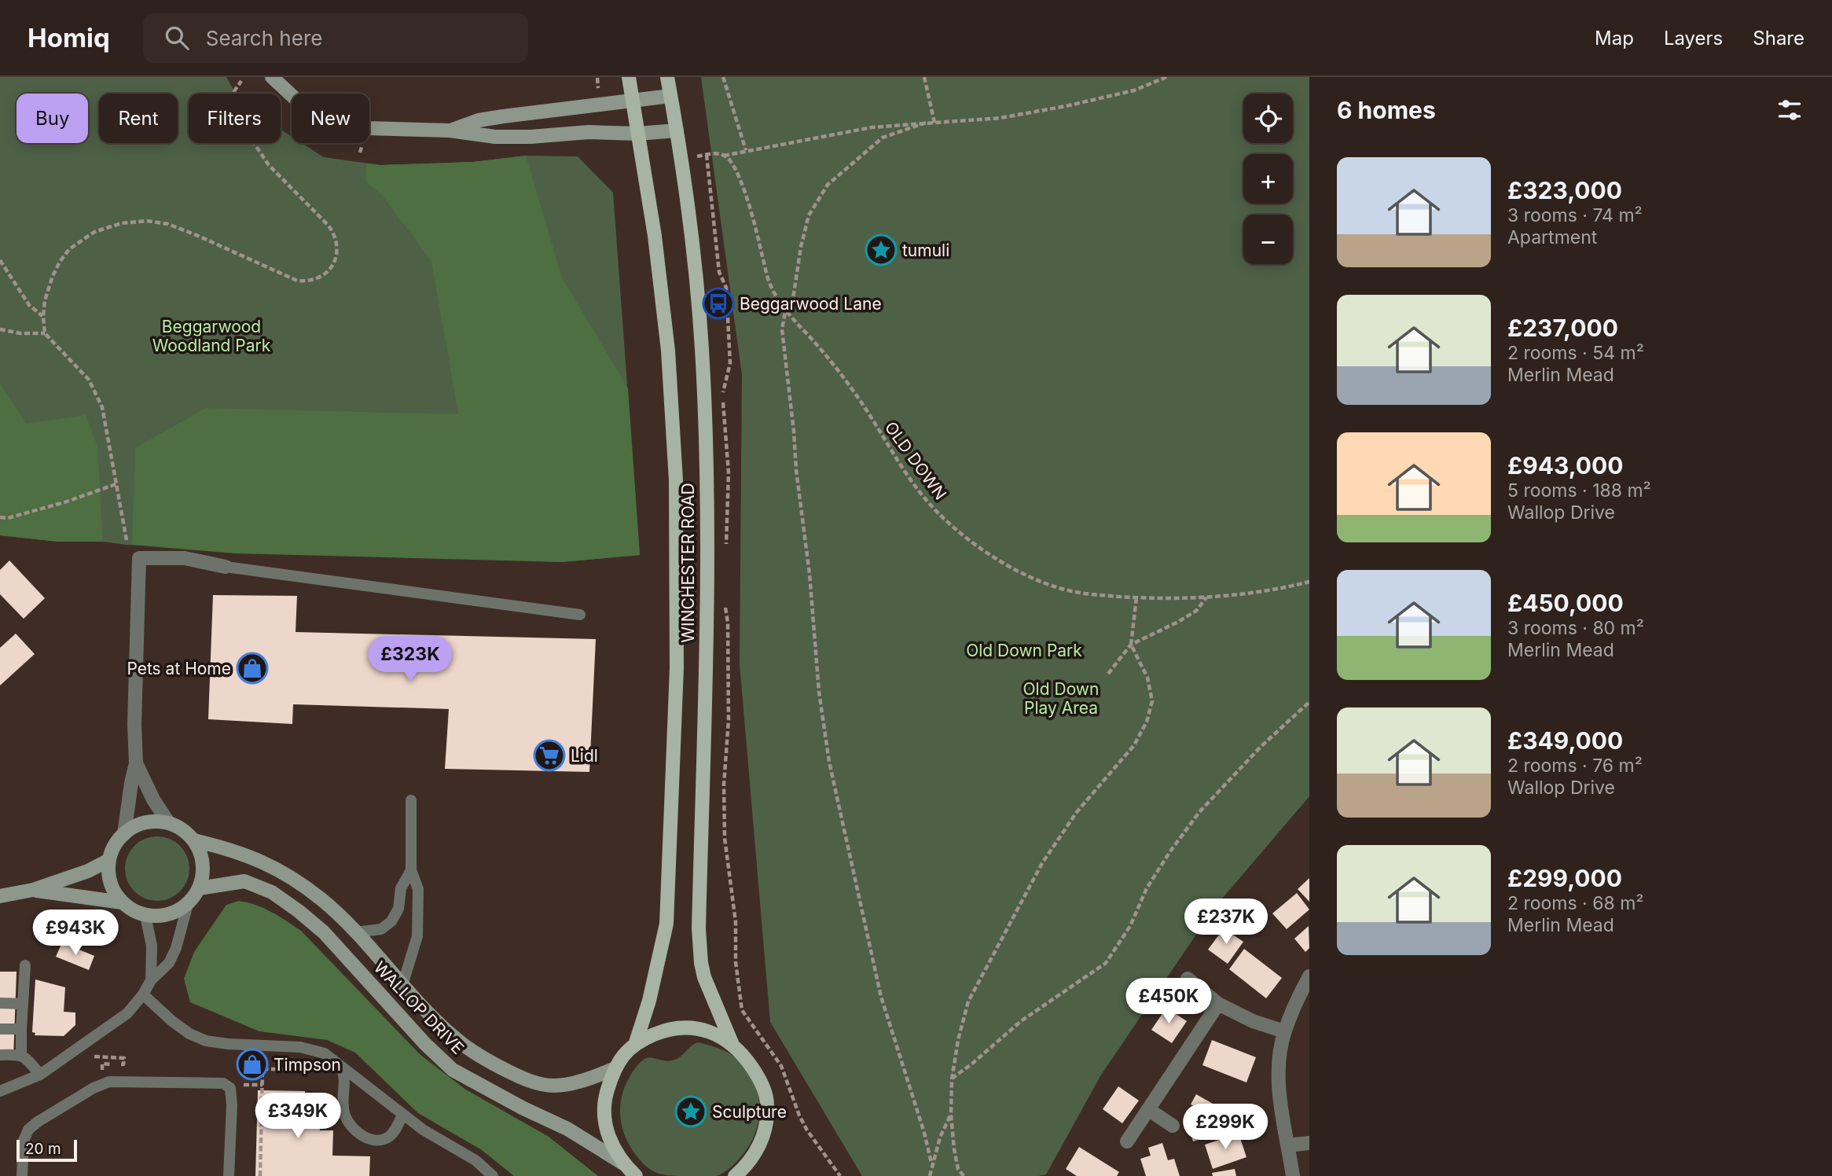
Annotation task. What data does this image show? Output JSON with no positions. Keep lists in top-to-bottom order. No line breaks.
{"streets":{"main road":["WINCHESTER ROAD"],"street":["WALLOP DRIVE"],"path":["OLD DOWN"]},"parks":["Beggarwood Woodland Park","Old Down Park","Old Down Play Area"],"places":{"place":["tumuli","Sculpture"],"bus stop":["Beggarwood Lane"],"shop":["Pets at Home","Timpson"],"supermarket":["Lidl"]},"scale_bar":"20 m","page":{"header":"Homiq","search":"Search here","nav":["Map","Layers","Share"],"heading":"6 homes","map_buttons":["+","−"],"chip":["Buy","Rent","Filters","New"],"list":[{"name":"£323,000","note":"3 rooms · 74 m² · Apartment"},{"name":"£237,000","note":"2 rooms · 54 m² · Merlin Mead"},{"name":"£943,000","note":"5 rooms · 188 m² · Wallop Drive"},{"name":"£450,000","note":"3 rooms · 80 m² · Merlin Mead"},{"name":"£349,000","note":"2 rooms · 76 m² · Wallop Drive"},{"name":"£299,000","note":"2 rooms · 68 m² · Merlin Mead"}],"price":["£323K","£237K","£943K","£450K","£349K","£299K"],"scale":"20 m"}}
